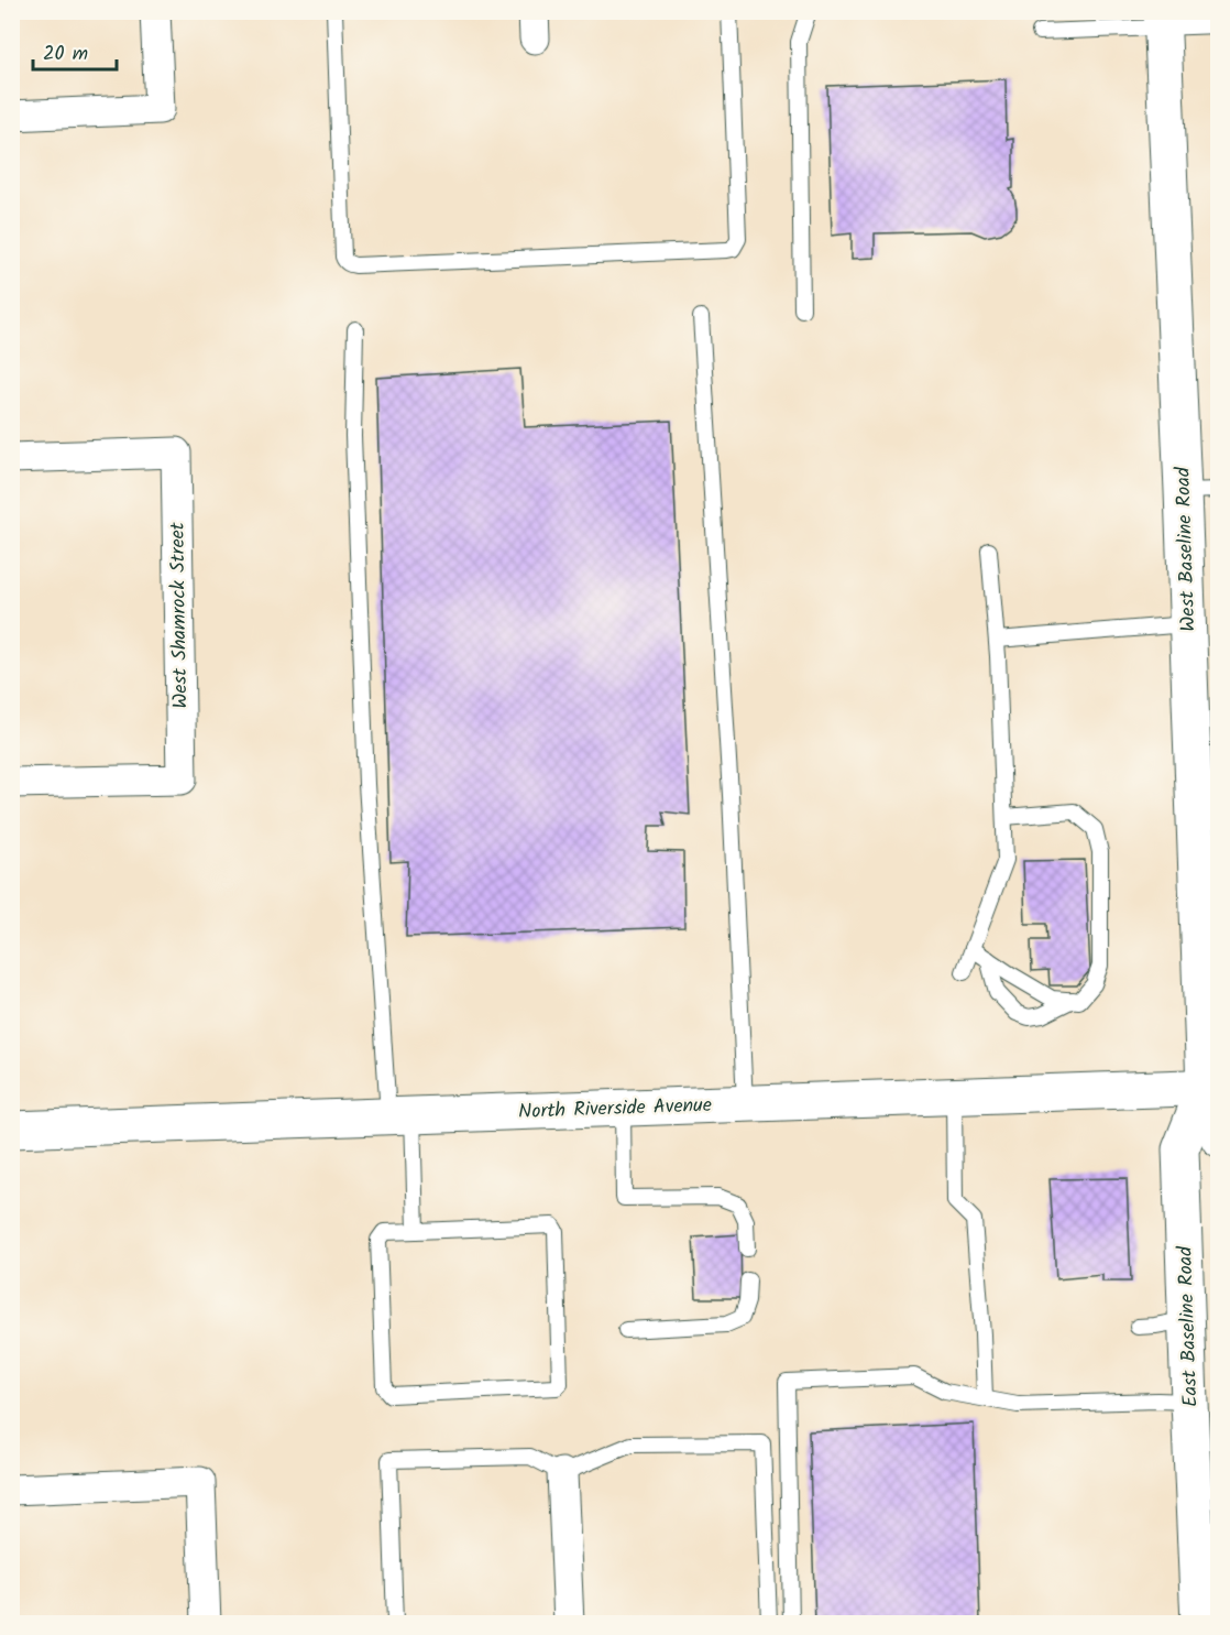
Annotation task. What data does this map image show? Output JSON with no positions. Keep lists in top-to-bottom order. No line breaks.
{"streets":{"main road":["West Baseline Road","North Riverside Avenue","East Baseline Road"],"street":["West Shamrock Street"]},"crossings":[["West Baseline Road","North Riverside Avenue"],["West Baseline Road","East Baseline Road"],["North Riverside Avenue","East Baseline Road"]],"scale_bar":"20 m"}
